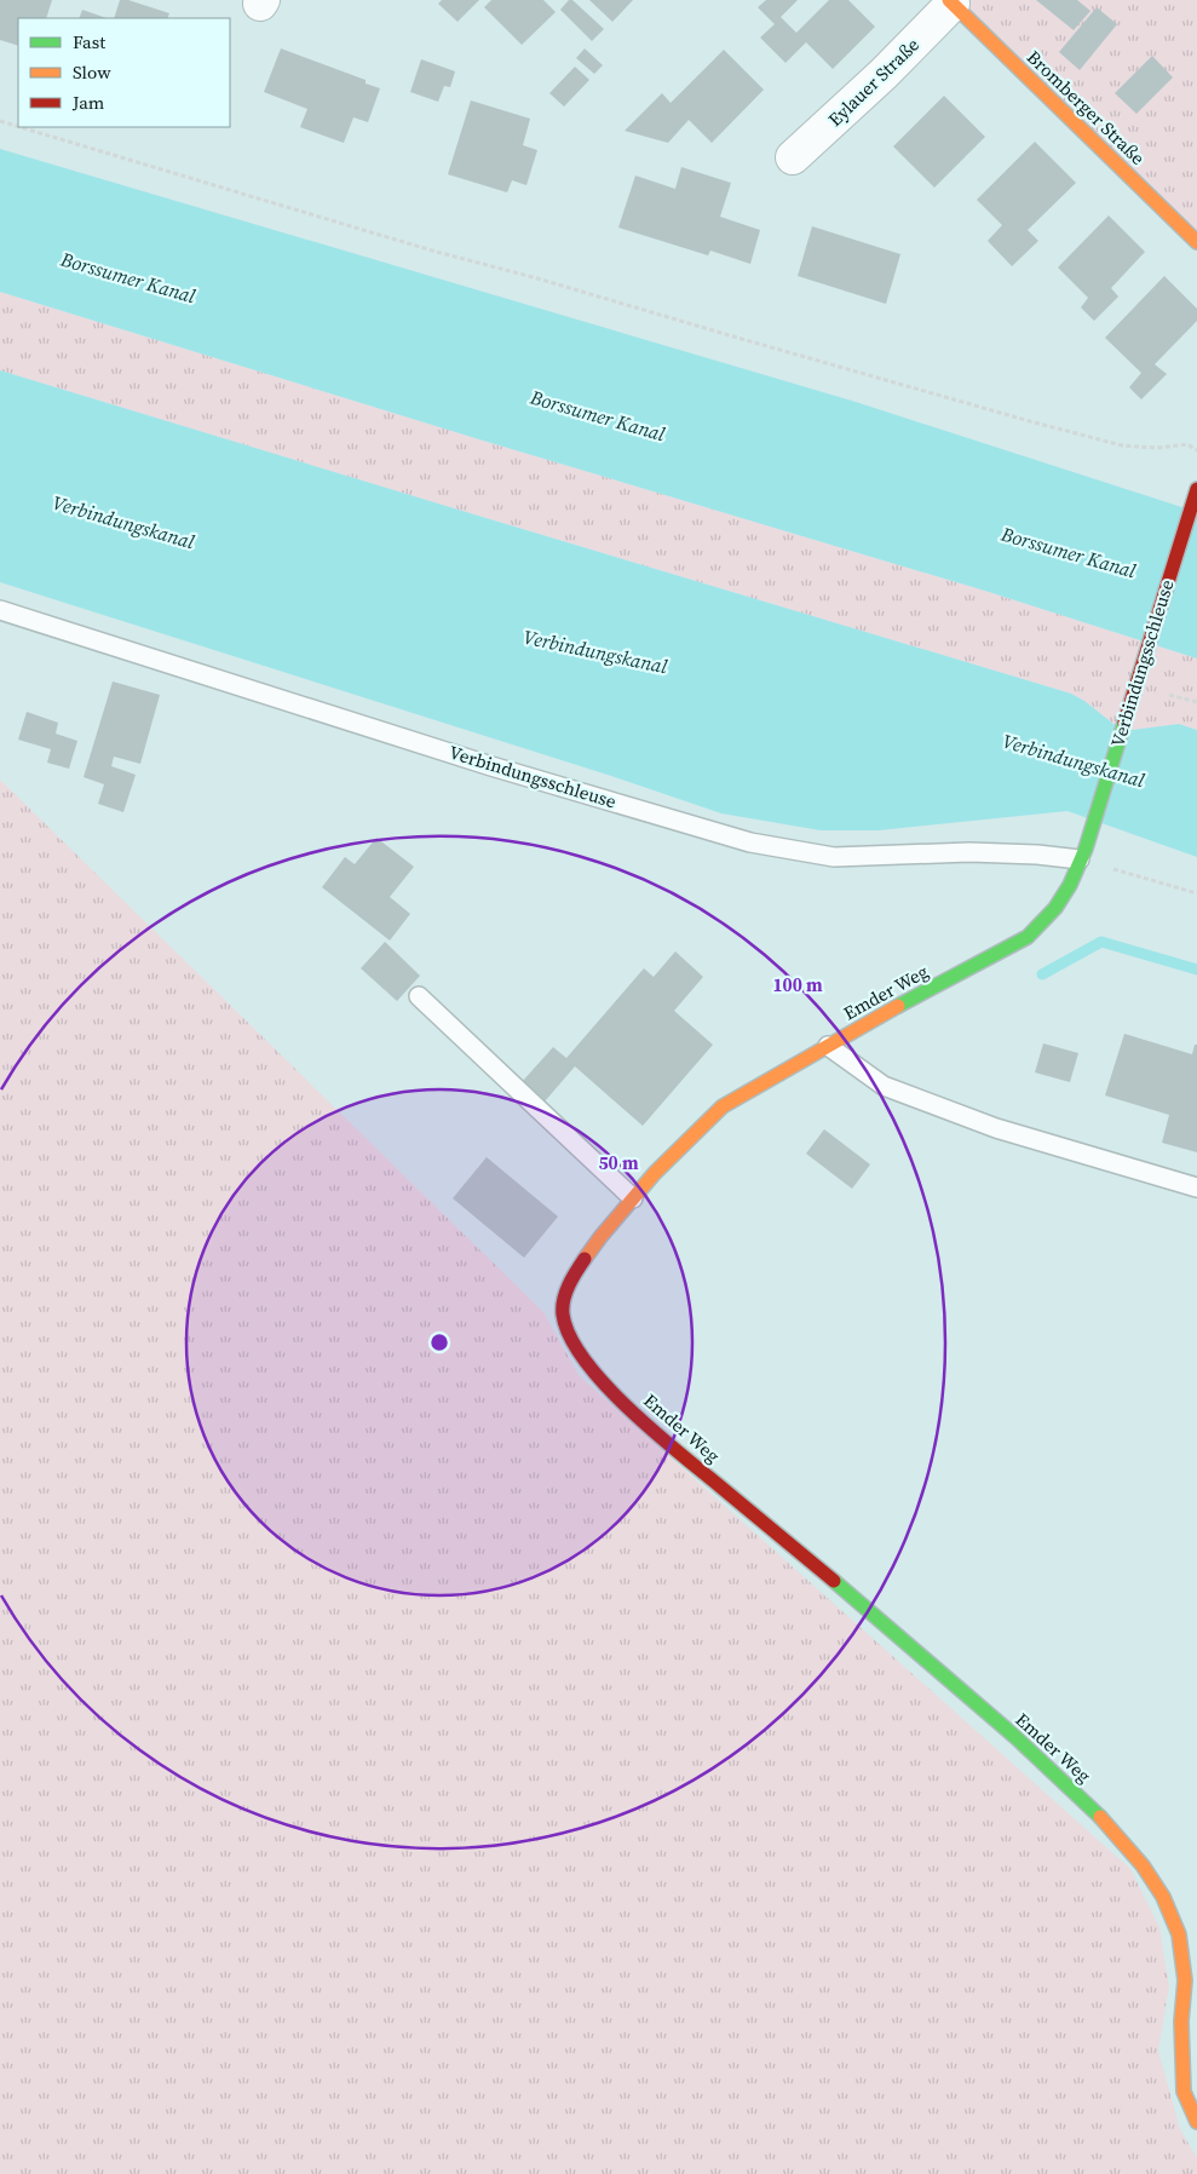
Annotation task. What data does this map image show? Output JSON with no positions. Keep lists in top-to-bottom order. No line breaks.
{"streets":{"street":["Eylauer Straße","Bromberger Straße","Verbindungsschleuse","Emder Weg"]},"crossings":[["Eylauer Straße","Bromberger Straße"],["Verbindungsschleuse","Emder Weg"]],"water":["Borssumer Kanal","Verbindungskanal"],"legend":["Fast","Slow","Jam"],"rings":["100 m","50 m"]}
